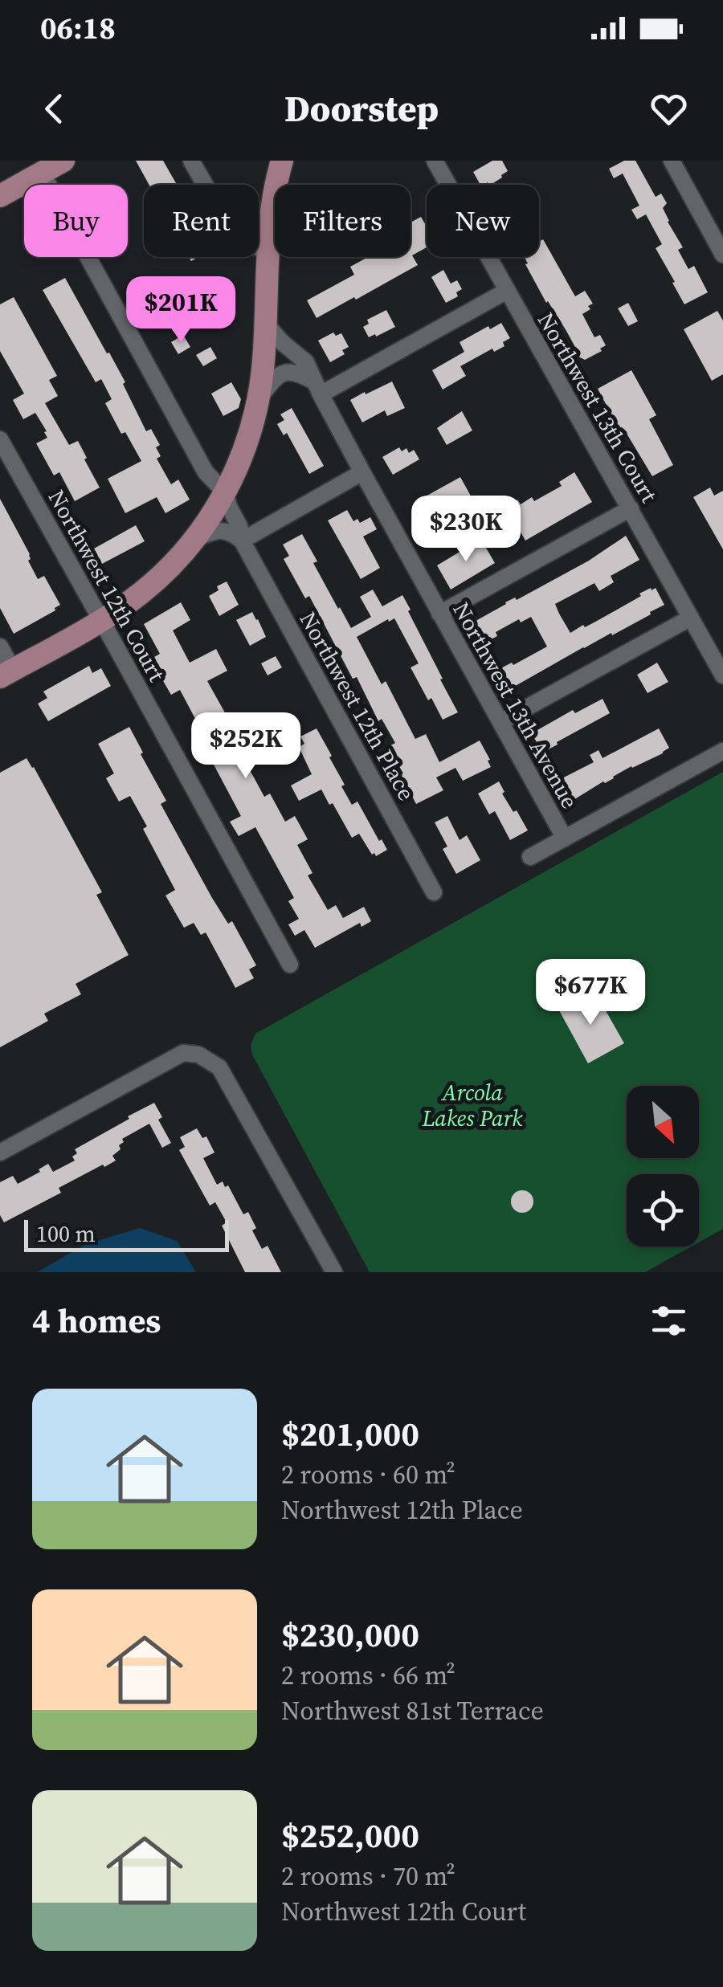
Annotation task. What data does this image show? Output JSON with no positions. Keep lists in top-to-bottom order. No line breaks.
{"streets":{"street":["Northwest 13th Court","Northwest 12th Court","Northwest 13th Avenue","Northwest 12th Place"]},"parks":["Arcola Lakes Park"],"scale_bar":"100 m","north":"bottom right","page":{"status":"06:18","header":"Doorstep","chip":["Buy","Rent","Filters","New"],"price":["$201K","$230K","$252K","$677K"],"scale":"100 m","heading":"4 homes","list":[{"name":"$201,000","note":"2 rooms · 60 m² · Northwest 12th Place"},{"name":"$230,000","note":"2 rooms · 66 m² · Northwest 81st Terrace"},{"name":"$252,000","note":"2 rooms · 70 m² · Northwest 12th Court"}]}}
